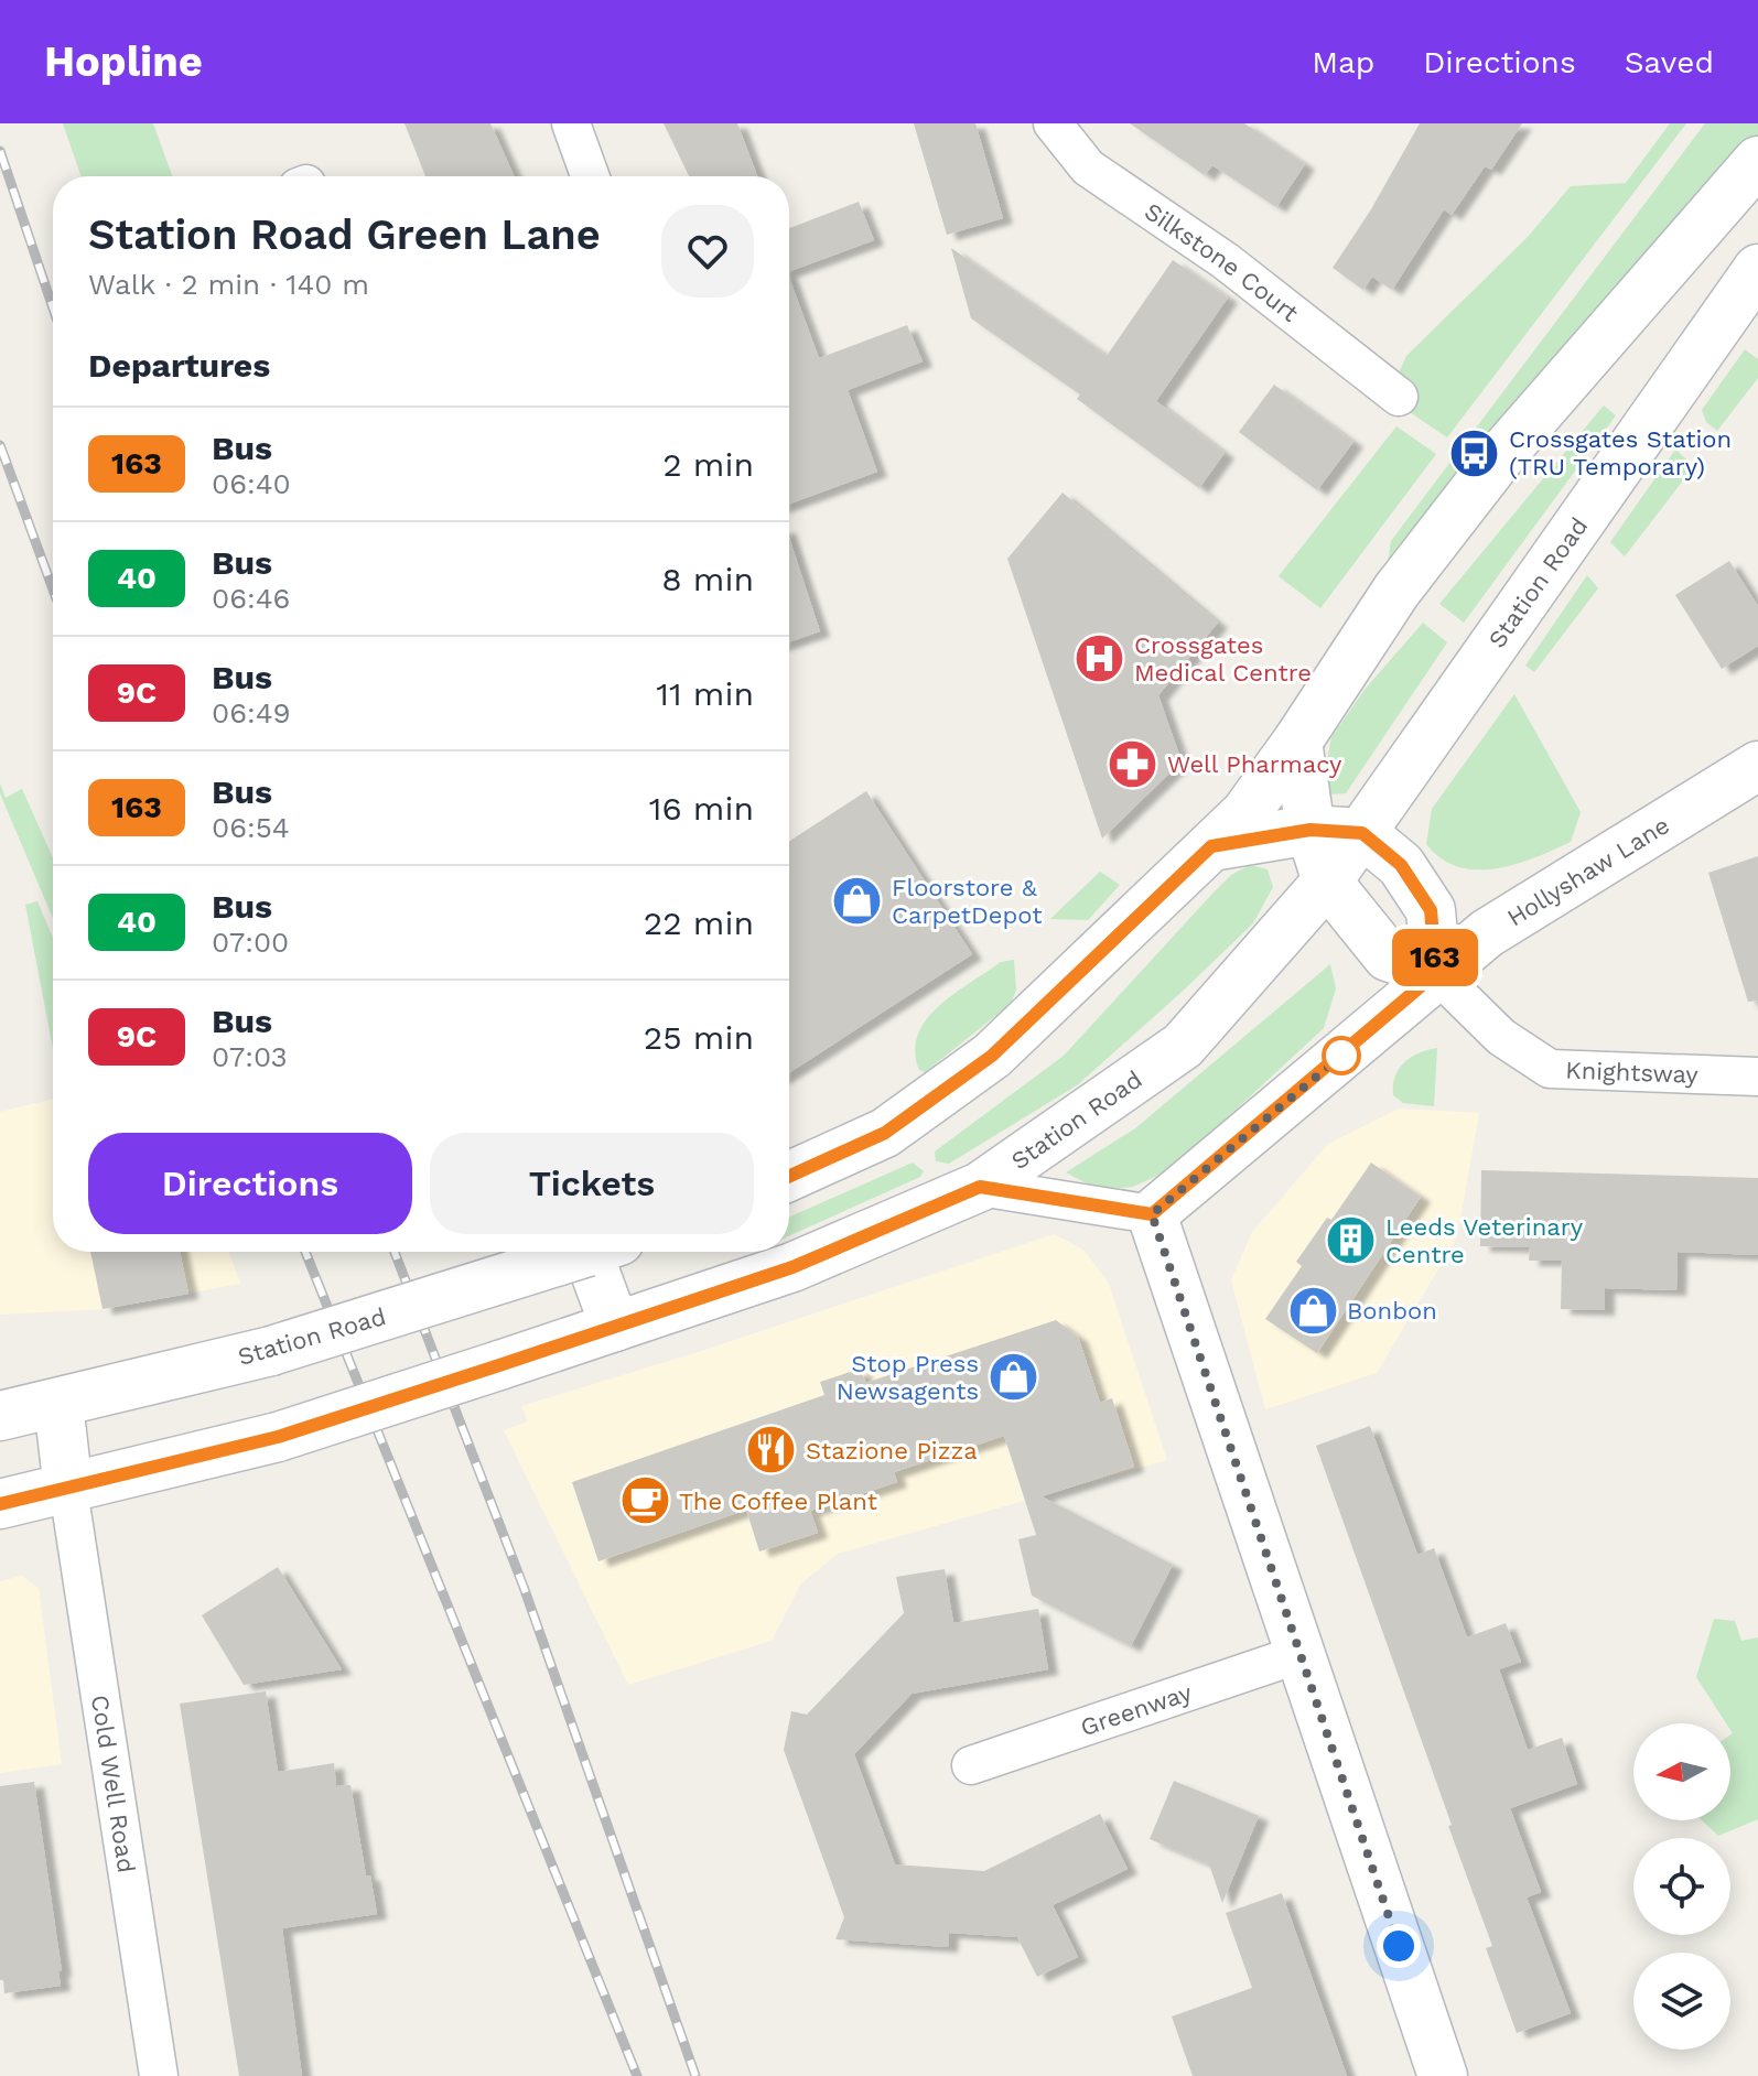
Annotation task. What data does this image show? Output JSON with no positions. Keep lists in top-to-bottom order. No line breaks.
{"streets":{"main road":["Station Road","Hollyshaw Lane"],"street":["Silkstone Court","Knightsway","Greenway","Cold Well Road"]},"crossings":[["Station Road","Cold Well Road"],["Hollyshaw Lane","Knightsway"]],"places":{"bus stop":["Crossgates Station (TRU Temporary)"],"hospital":["Crossgates Medical Centre"],"pharmacy":["Well Pharmacy"],"shop":["Floorstore & CarpetDepot","Bonbon","Stop Press Newsagents"],"building":["Leeds Veterinary Centre"],"restaurant":["Stazione Pizza"],"cafe":["The Coffee Plant"]},"lines":["bus line 163"],"north":"left","page":{"header":"Hopline","nav":["Map","Directions","Saved"],"on_map":"163","heading":[["Station Road Green Lane","Walk · 2 min · 140 m"],"Departures"],"list":[{"mark":"163","name":"Bus","note":"06:40","value":"2 min"},{"mark":"40","name":"Bus","note":"06:46","value":"8 min"},{"mark":"9C","name":"Bus","note":"06:49","value":"11 min"},{"mark":"163","name":"Bus","note":"06:54","value":"16 min"},{"mark":"40","name":"Bus","note":"07:00","value":"22 min"},{"mark":"9C","name":"Bus","note":"07:03","value":"25 min"}],"buttons":["Directions","Tickets"]}}
